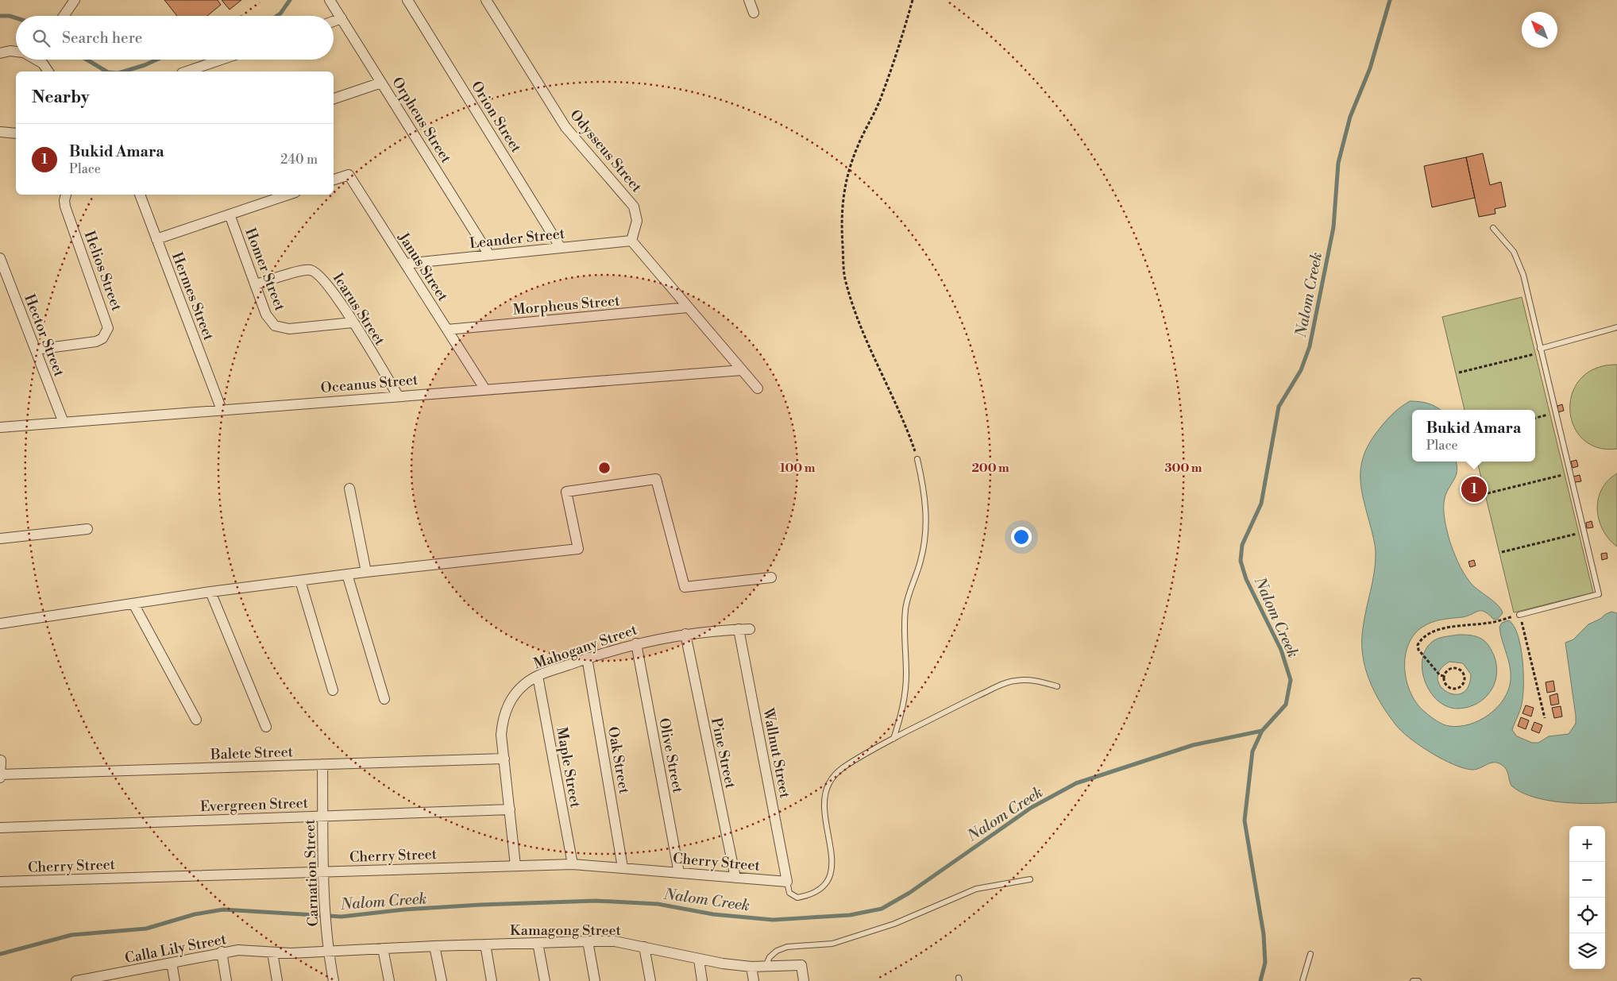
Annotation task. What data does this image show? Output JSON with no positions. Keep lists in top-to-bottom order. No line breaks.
{"streets":{"street":["Orion Street","Orpheus Street","Odysseus Street","Leander Street","Janus Street","Homer Street","Helios Street","Hermes Street","Morpheus Street","Icarus Street","Hector Street","Oceanus Street","Mahogany Street","Balete Street","Pine Street","Wallnut Street","Olive Street","Oak Street","Maple Street","Evergreen Street","Cherry Street","Carnation Street","Kamagong Street","Calla Lily Street"]},"crossings":[["Orion Street","Leander Street"],["Orpheus Street","Leander Street"],["Odysseus Street","Leander Street"],["Leander Street","Janus Street"],["Janus Street","Morpheus Street"],["Janus Street","Oceanus Street"],["Homer Street","Icarus Street"],["Helios Street","Hector Street"],["Hermes Street","Oceanus Street"],["Icarus Street","Oceanus Street"],["Hector Street","Oceanus Street"],["Mahogany Street","Balete Street"],["Mahogany Street","Pine Street"],["Mahogany Street","Wallnut Street"],["Mahogany Street","Olive Street"],["Mahogany Street","Oak Street"],["Mahogany Street","Maple Street"],["Mahogany Street","Evergreen Street"],["Mahogany Street","Cherry Street"],["Balete Street","Carnation Street"],["Pine Street","Cherry Street"],["Wallnut Street","Cherry Street"],["Olive Street","Cherry Street"],["Oak Street","Cherry Street"],["Maple Street","Cherry Street"],["Evergreen Street","Carnation Street"],["Cherry Street","Carnation Street"],["Carnation Street","Kamagong Street"],["Carnation Street","Calla Lily Street"],["Kamagong Street","Calla Lily Street"]],"water":["Nalom Creek"],"north":"top left","page":{"search":"Search here","heading":"Nearby","list":[{"mark":"1","name":"Bukid Amara","note":"Place","value":"240 m"}],"popup":["Bukid Amara","Place"],"pins":"1","map_buttons":["+","−"]},"rings":["100 m","200 m","300 m"]}
